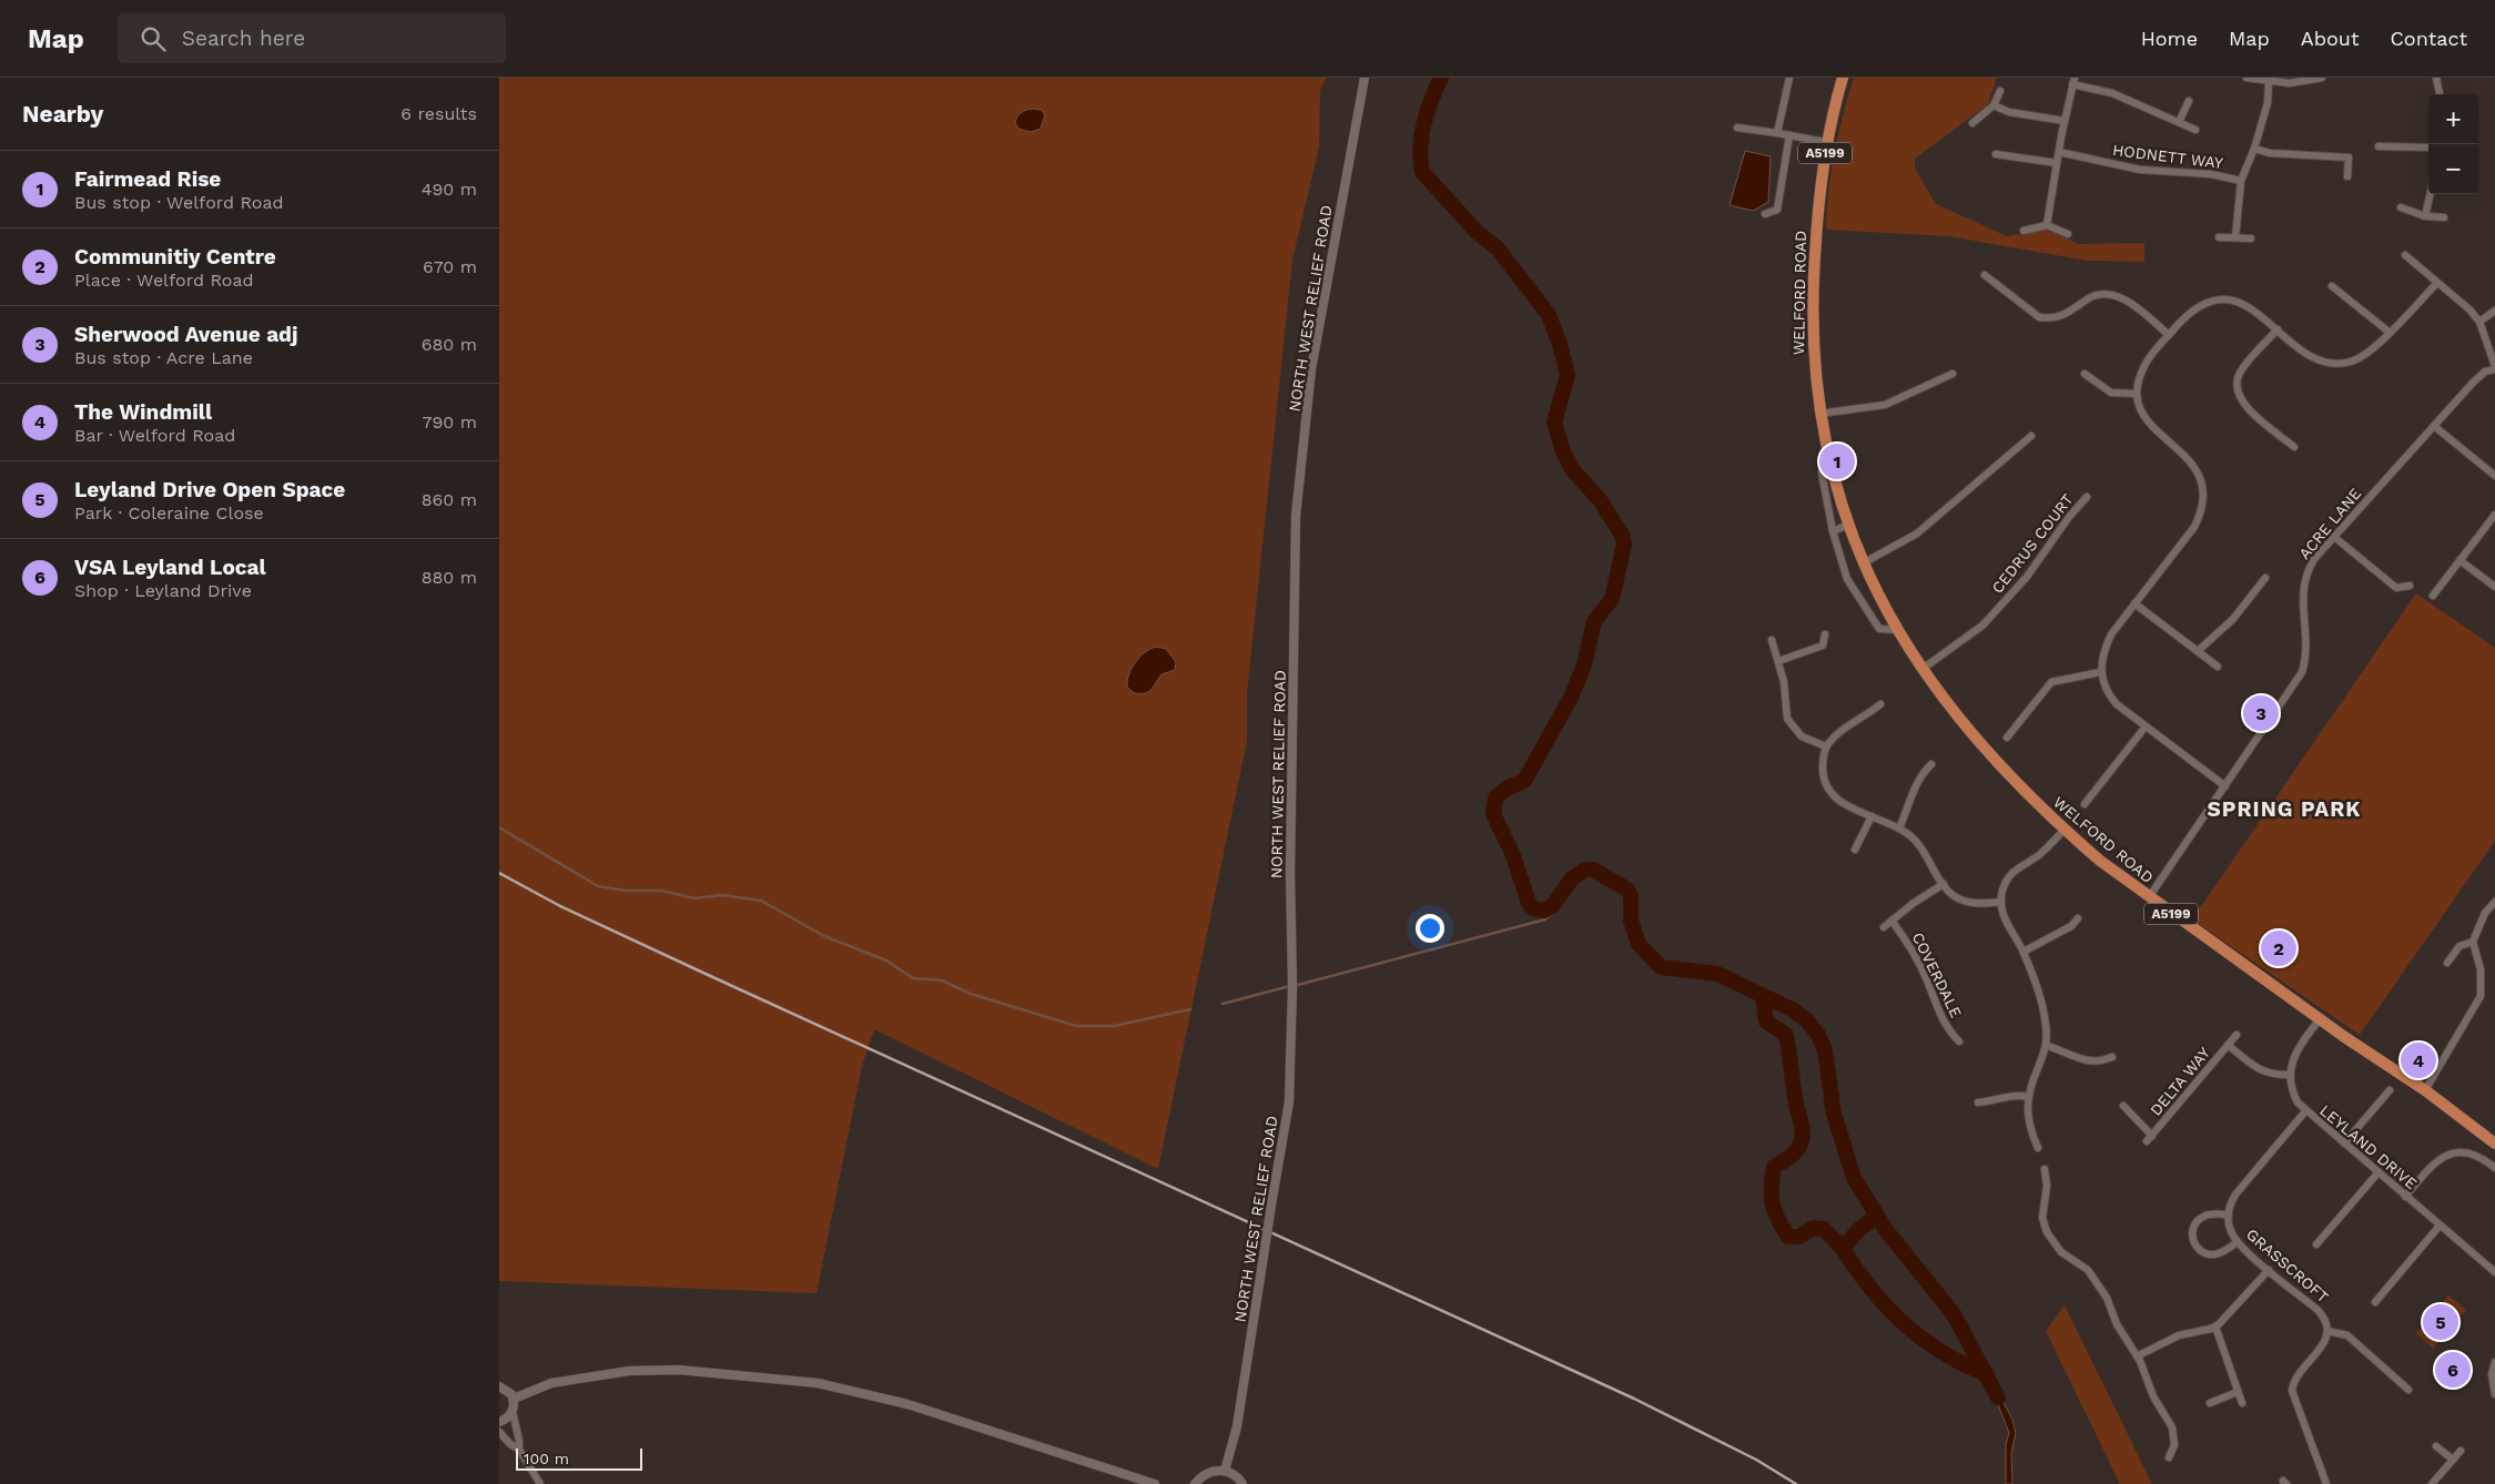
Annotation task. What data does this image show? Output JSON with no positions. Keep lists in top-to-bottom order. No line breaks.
{"streets":{"main road":["A5199","WELFORD ROAD"],"street":["HODNETT WAY","NORTH WEST RELIEF ROAD","ACRE LANE","CEDRUS COURT","COVERDALE","DELTA WAY","LEYLAND DRIVE","GRASSCROFT"]},"crossings":[["WELFORD ROAD","ACRE LANE"],["WELFORD ROAD","CEDRUS COURT"],["DELTA WAY","LEYLAND DRIVE"]],"districts":["SPRING PARK"],"scale_bar":"100 m","page":{"header":"Map","search":"Search here","nav":["Home","Map","About","Contact"],"heading":["Nearby","6 results"],"map_buttons":["+","−"],"list":[{"mark":"1","name":"Fairmead Rise","note":"Bus stop · Welford Road","value":"490 m"},{"mark":"2","name":"Communitiy Centre","note":"Place · Welford Road","value":"670 m"},{"mark":"3","name":"Sherwood Avenue adj","note":"Bus stop · Acre Lane","value":"680 m"},{"mark":"4","name":"The Windmill","note":"Bar · Welford Road","value":"790 m"},{"mark":"5","name":"Leyland Drive Open Space","note":"Park · Coleraine Close","value":"860 m"},{"mark":"6","name":"VSA Leyland Local","note":"Shop · Leyland Drive","value":"880 m"}],"pins":["1","3","2","4","5","6"],"scale":"100 m"}}
